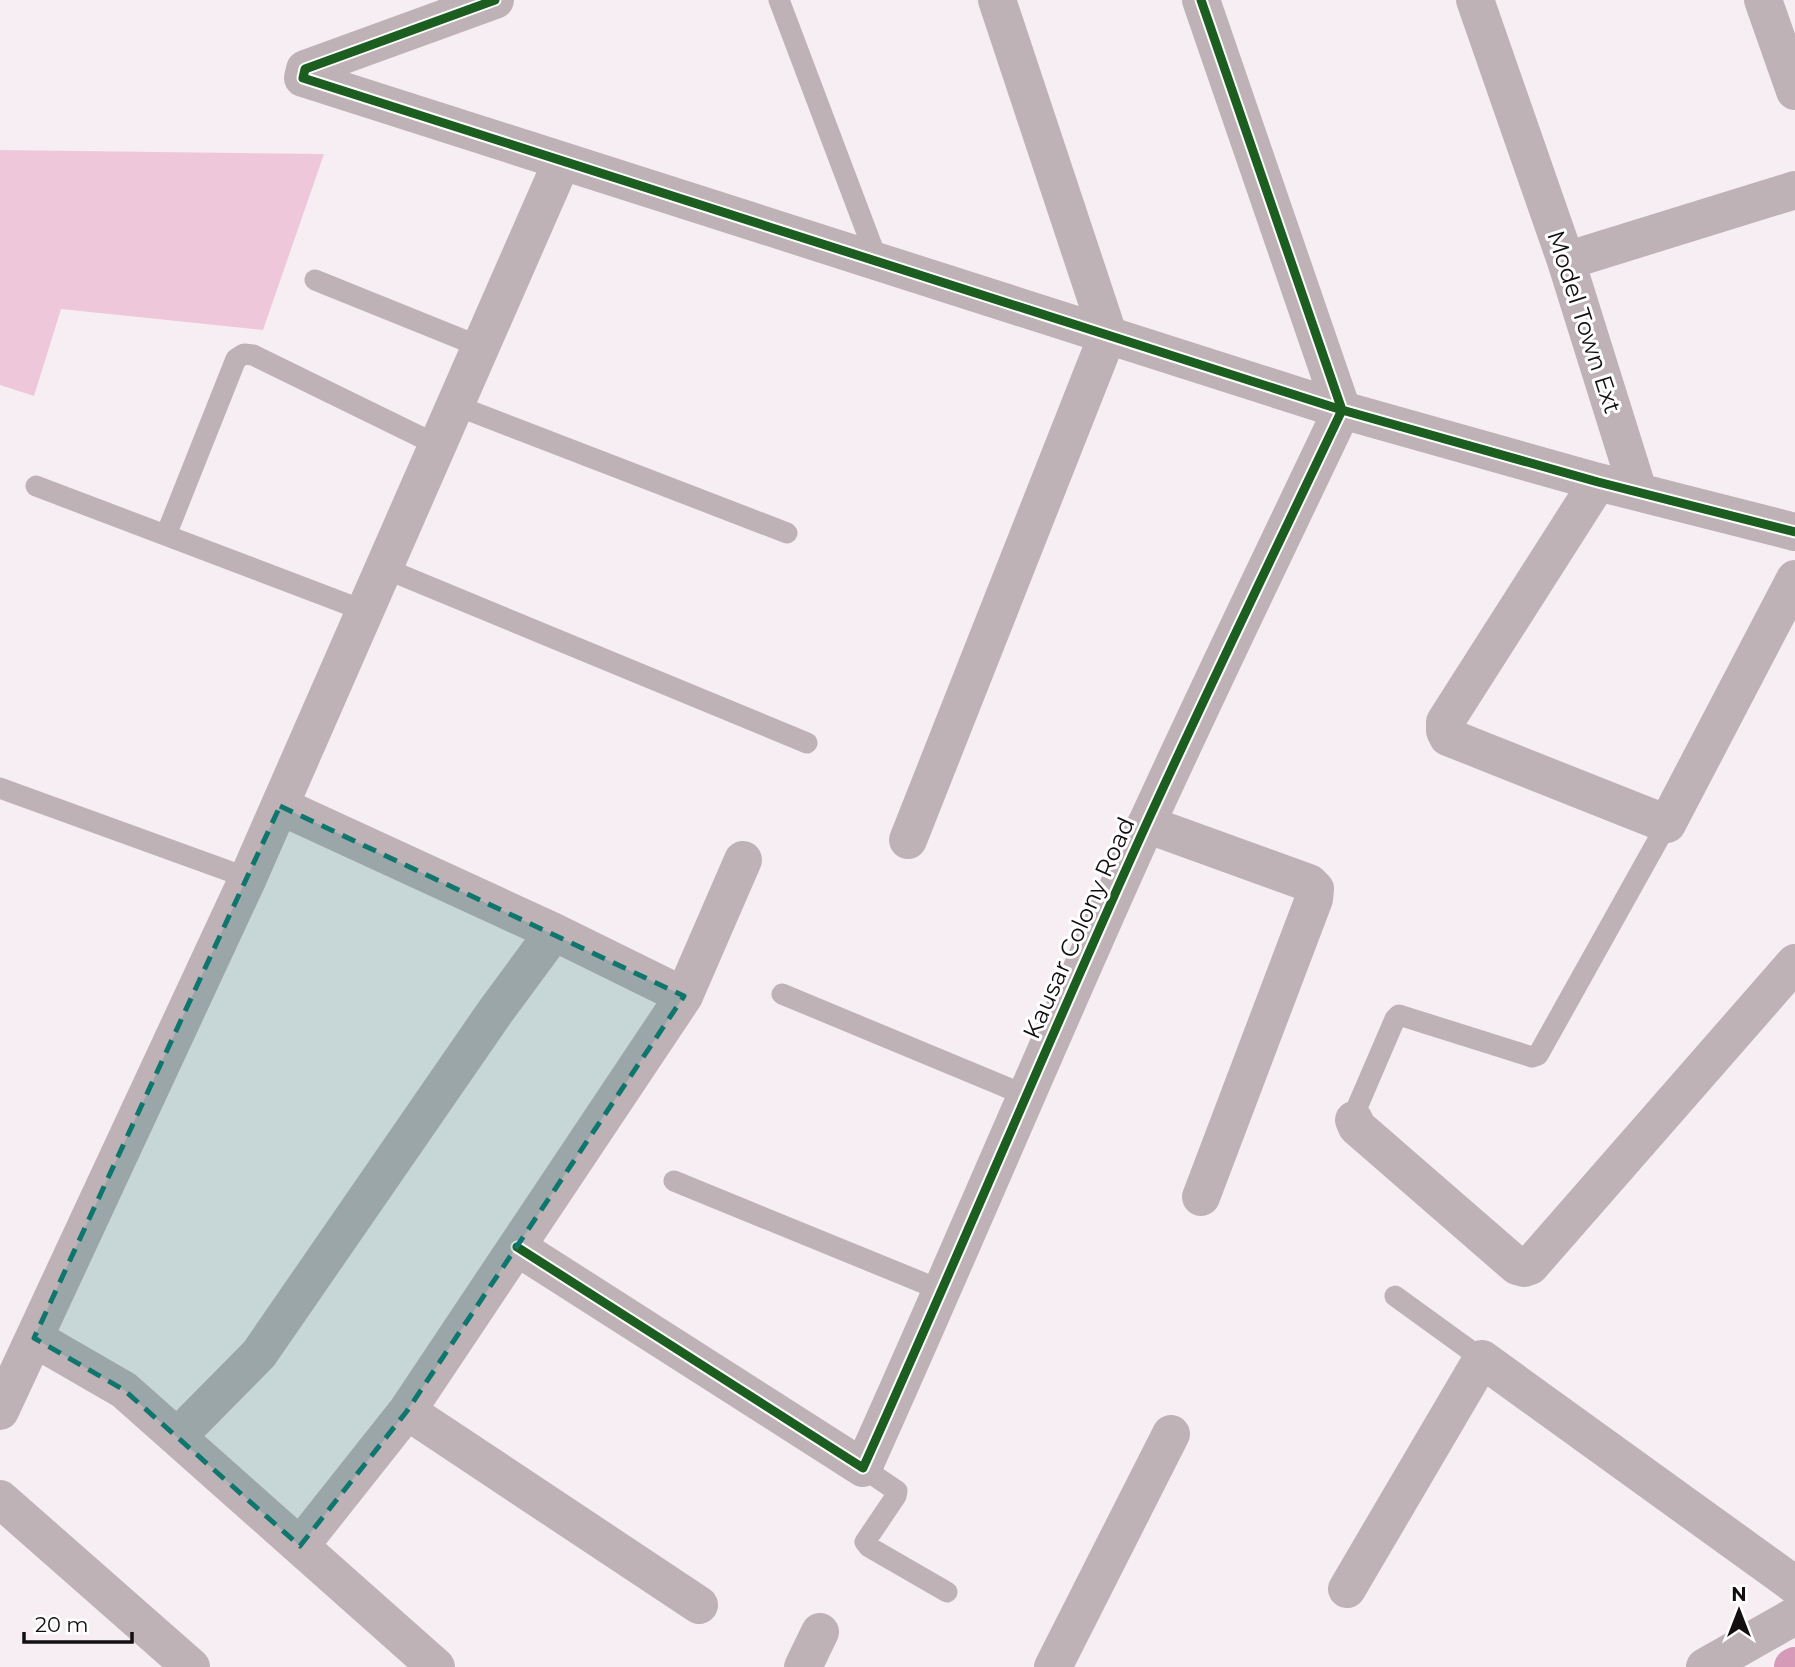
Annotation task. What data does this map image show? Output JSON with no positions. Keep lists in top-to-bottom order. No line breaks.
{"streets":{"street":["Model Town Ext","Kausar Colony Road"]},"scale_bar":"20 m","north":"top"}
